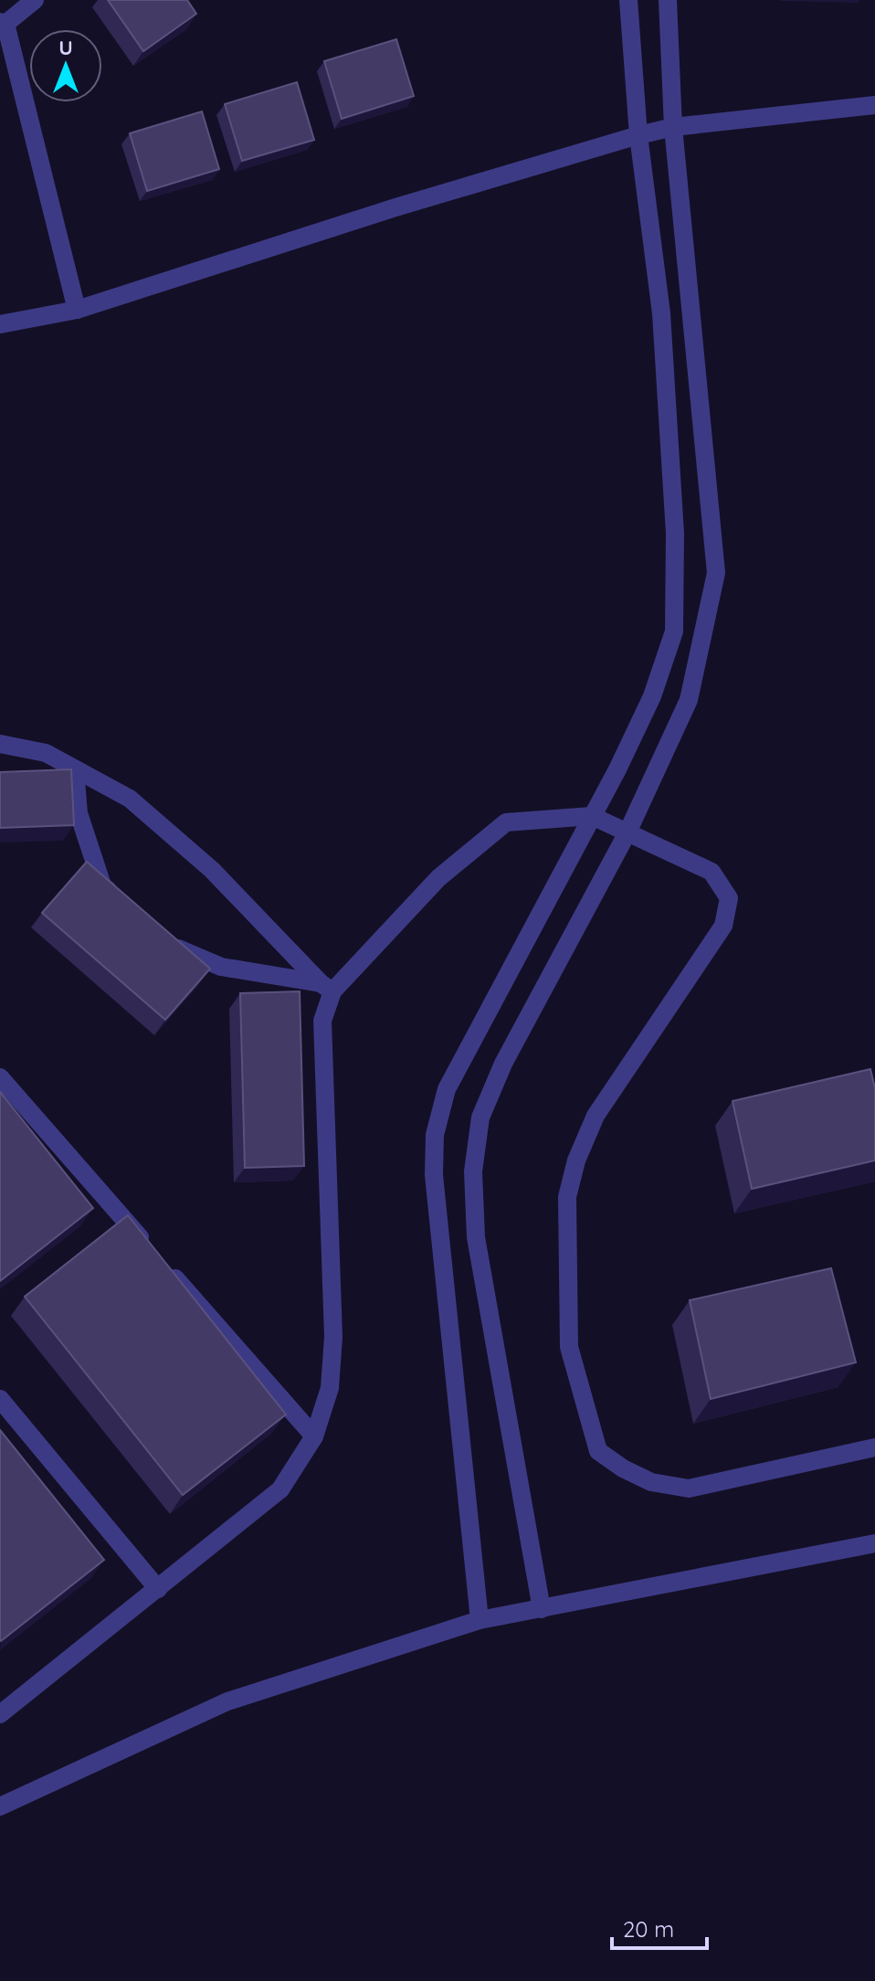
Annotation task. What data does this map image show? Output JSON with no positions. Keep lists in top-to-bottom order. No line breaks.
{"scale_bar":"20 m","north":"top"}
